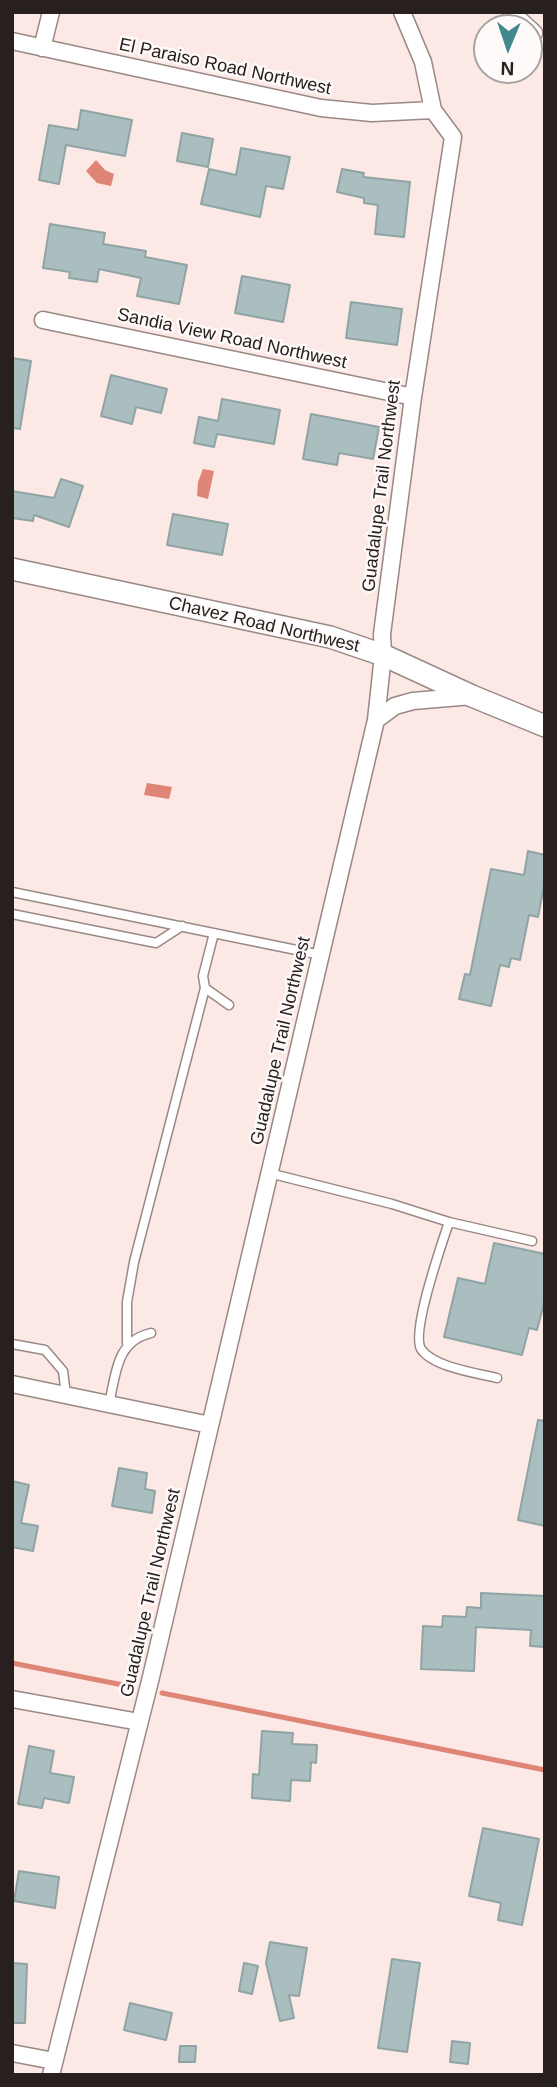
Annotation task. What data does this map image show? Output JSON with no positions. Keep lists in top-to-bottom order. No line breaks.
{"streets":{"street":["El Paraiso Road Northwest","Sandia View Road Northwest","Guadalupe Trail Northwest","Chavez Road Northwest"]},"crossings":[["El Paraiso Road Northwest","Guadalupe Trail Northwest"],["Sandia View Road Northwest","Guadalupe Trail Northwest"],["Guadalupe Trail Northwest","Chavez Road Northwest"]],"north":"bottom"}
